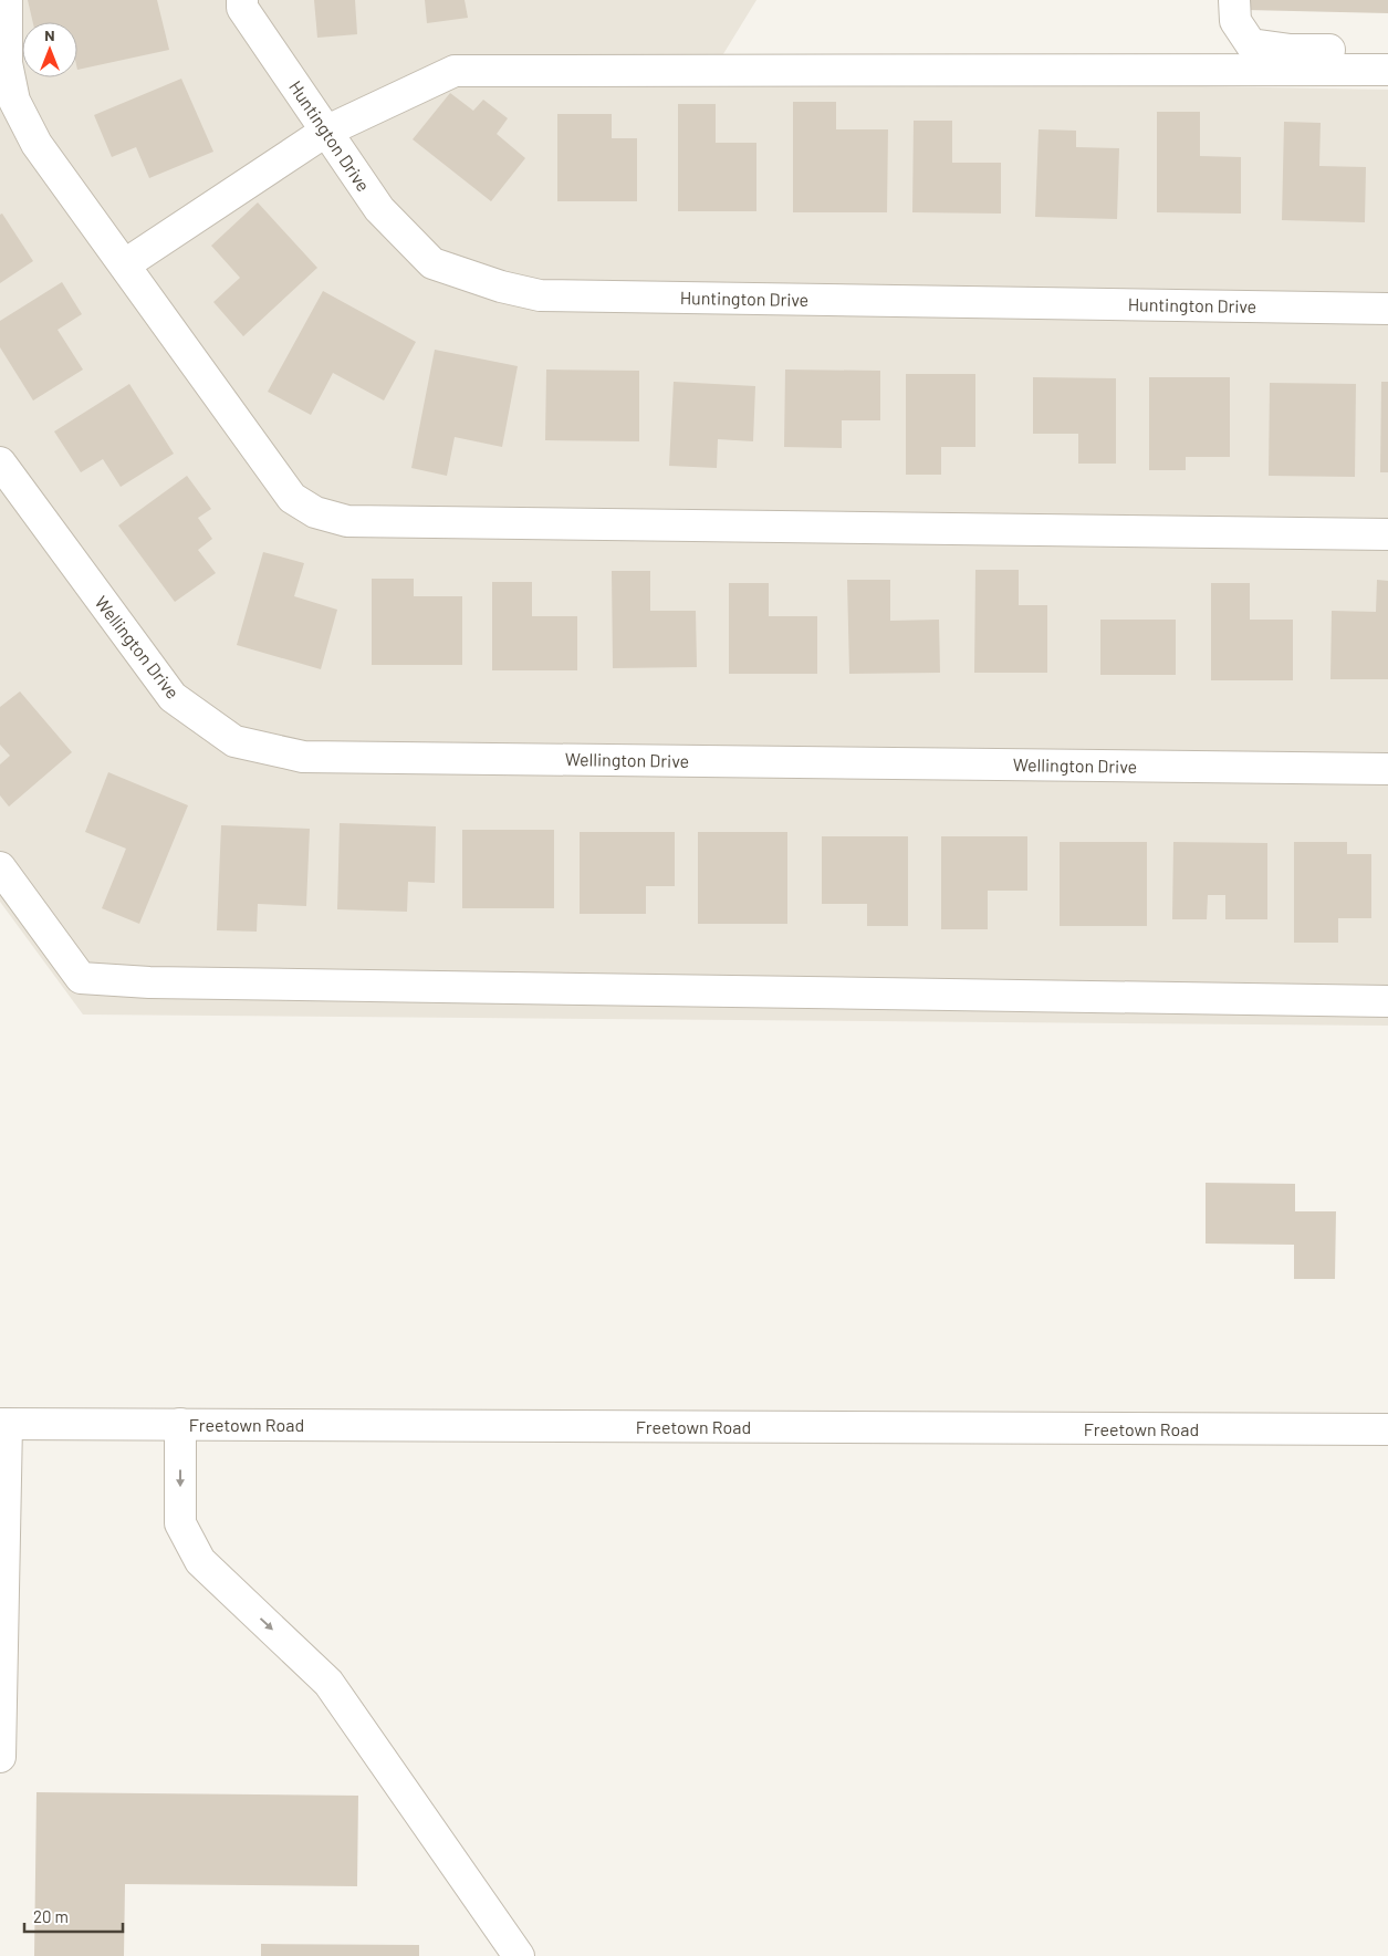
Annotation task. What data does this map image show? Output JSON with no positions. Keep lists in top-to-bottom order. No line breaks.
{"streets":{"street":["Huntington Drive","Wellington Drive","Freetown Road"]},"scale_bar":"20 m","north":"top"}
